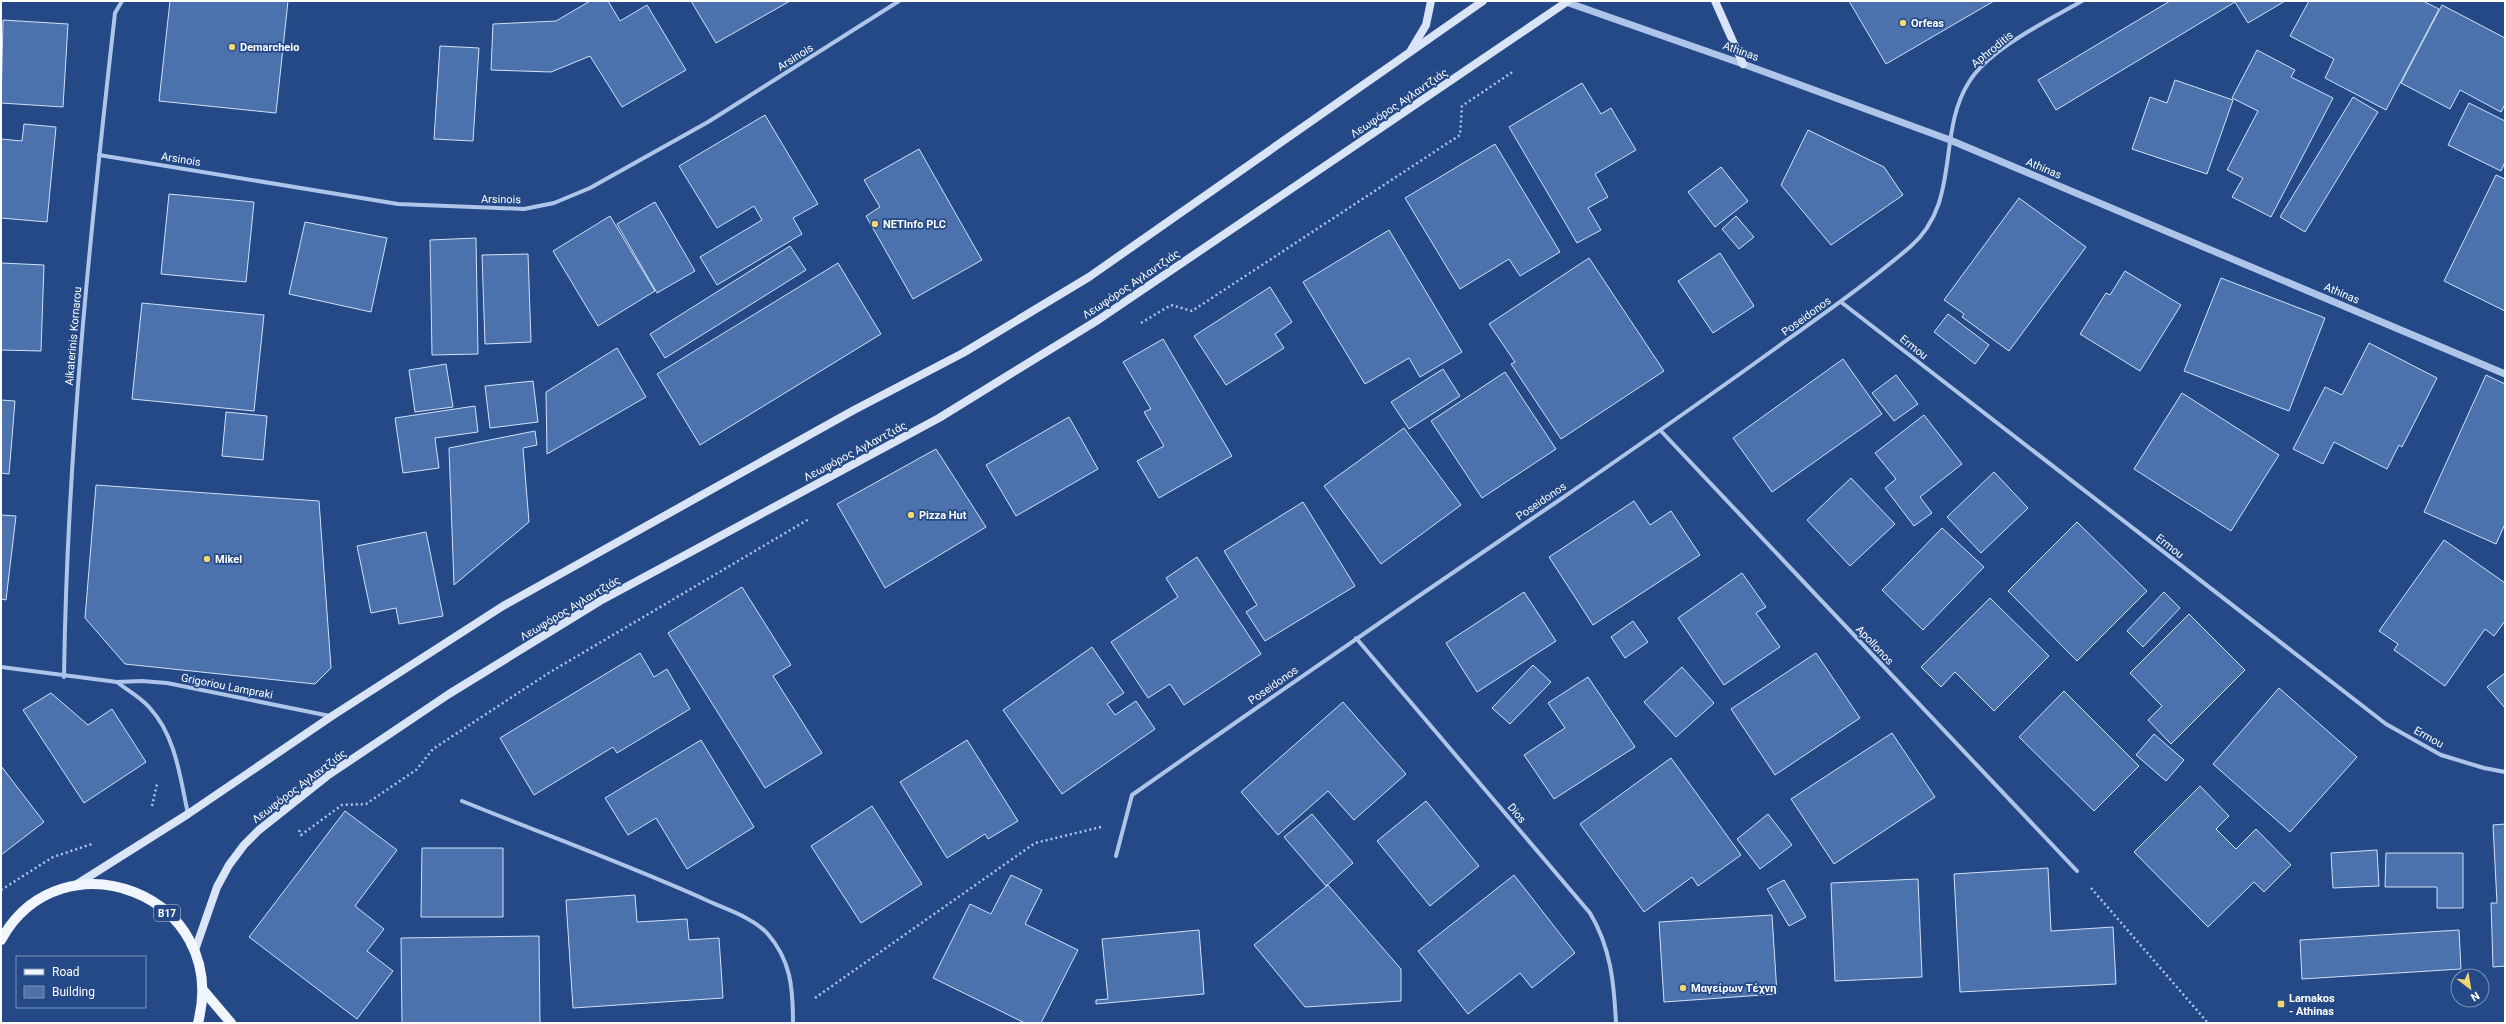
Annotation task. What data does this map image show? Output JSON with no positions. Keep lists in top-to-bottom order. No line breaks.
{"streets":{"main road":["Λεωφόρος Αγλαντζιάς","B17"],"street":["Aphroditis","Athinas","Arsinois","Poseidonos","Aikaterinis Kornarou","Ermou","Apollonos","Grigoriou Lampraki","Dios"]},"crossings":[["Aphroditis","Athinas"],["Aphroditis","Poseidonos"],["Athinas","Λεωφόρος Αγλαντζιάς"],["Athinas","Poseidonos"],["Arsinois","Aikaterinis Kornarou"],["Λεωφόρος Αγλαντζιάς","B17"],["Poseidonos","Ermou"],["Poseidonos","Apollonos"],["Poseidonos","Dios"],["Aikaterinis Kornarou","Grigoriou Lampraki"]],"places":{"other":["Orfeas","Demarcheio","NETInfo PLC","Pizza Hut","Mikel","Μαγείρων Τέχνη"],"transit":["Larnakos - Athinas"]},"legend":["Road","Building"],"north":"bottom right"}
